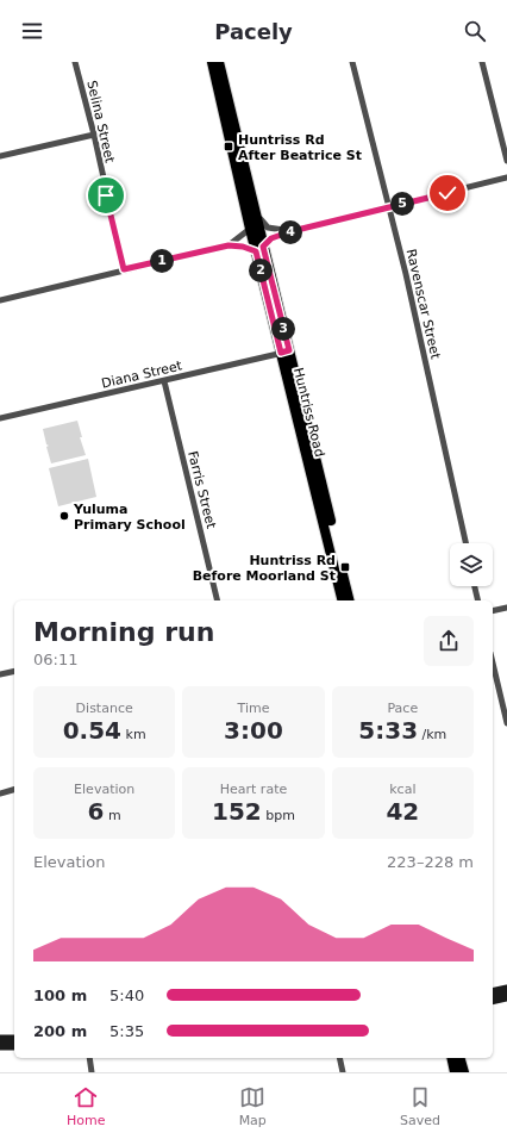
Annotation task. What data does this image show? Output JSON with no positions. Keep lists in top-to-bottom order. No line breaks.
{"streets":{"main road":["Huntriss Road"],"street":["Selina Street","Ravenscar Street","Diana Street","Farris Street"]},"crossings":[["Diana Street","Huntriss Road"],["Diana Street","Farris Street"]],"places":{"transit":["Huntriss Rd After Beatrice St","Huntriss Rd Before Moorland St"],"other":["Yuluma Primary School"]},"page":{"header":"Pacely","pins":["5","4","1","2","3"],"heading":["Morning run","06:11"],"stats":[["Distance","0.54 km"],["Time","3:00"],["Pace","5:33 /km"],["Elevation","6 m"],["Heart rate","152 bpm"],["kcal","42"]],"chart":["Elevation","223–228 m"],"list":[{"name":"100 m","note":"5:40"},{"name":"200 m","note":"5:35"}],"tabs":["Home","Map","Saved"]}}
